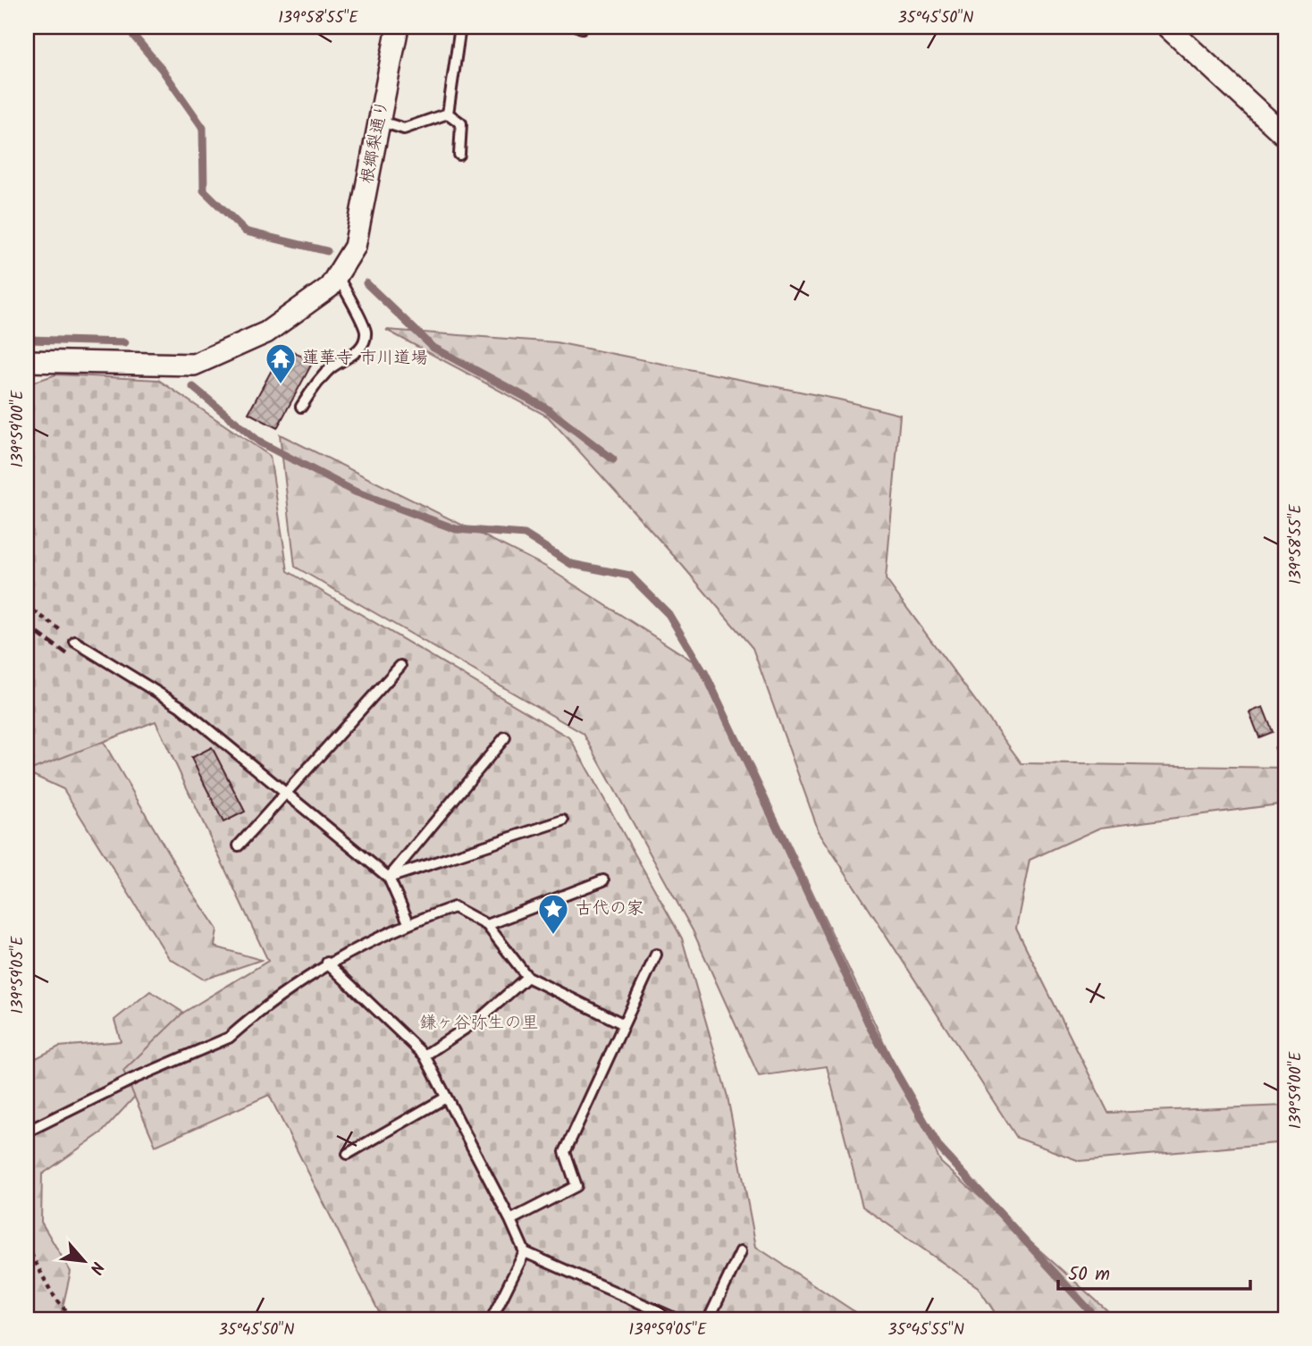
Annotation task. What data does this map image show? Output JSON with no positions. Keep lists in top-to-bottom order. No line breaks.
{"streets":{"street":["根郷梨通り"]},"parks":["鎌ヶ谷弥生の里"],"places":{"temple":["蓮華寺 市川道場"],"place":["古代の家"]},"scale_bar":"50 m","north":"bottom right","coordinates":["139°58'55\"E","35°45'50\"N","139°59'00\"E","139°59'05\"E","35°45'55\"N"]}
